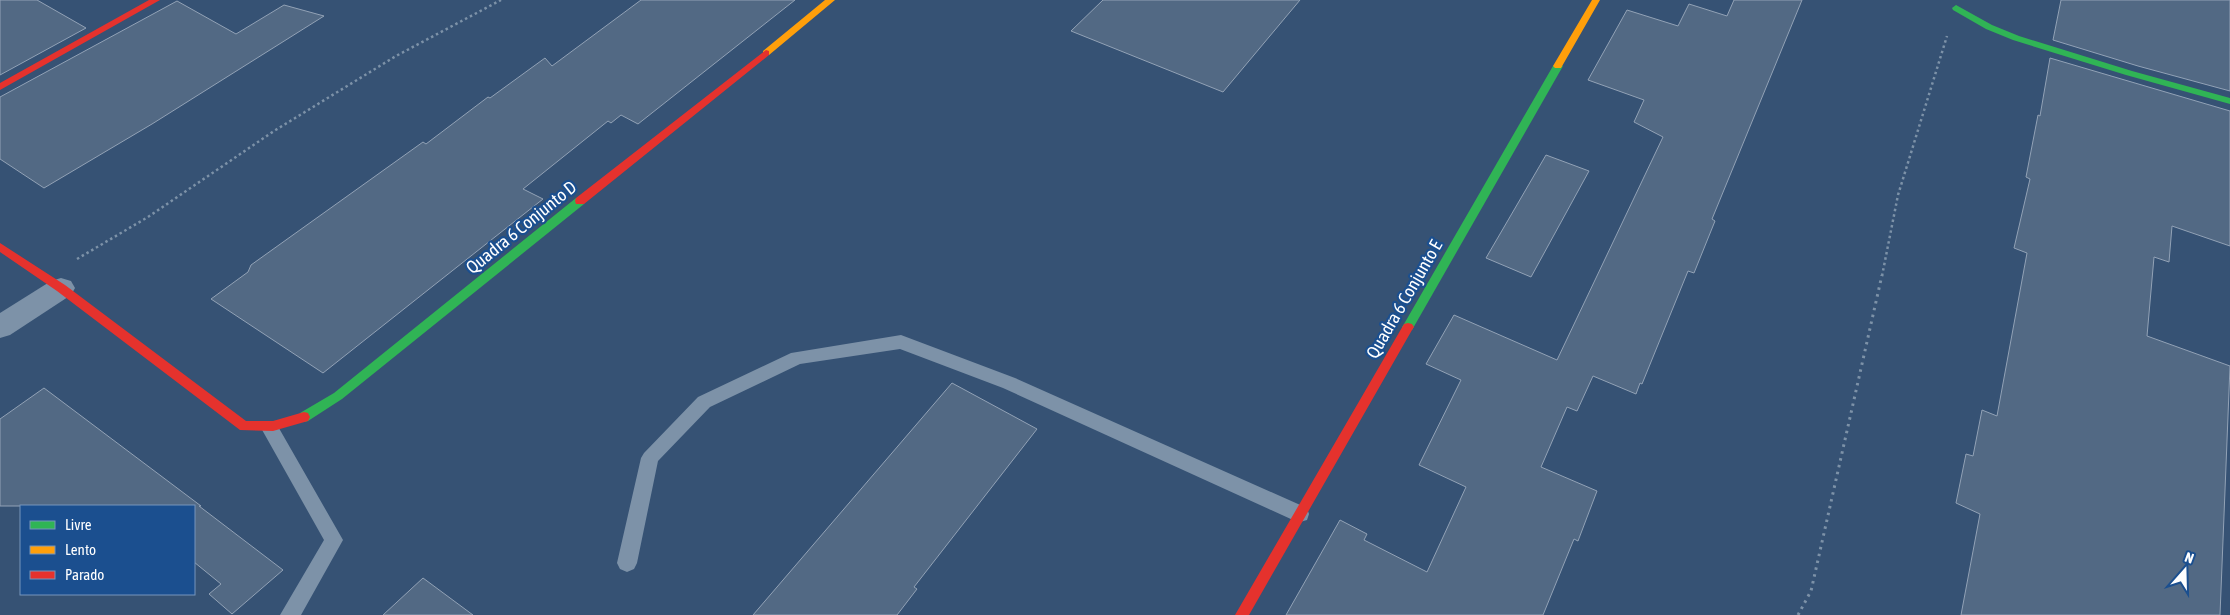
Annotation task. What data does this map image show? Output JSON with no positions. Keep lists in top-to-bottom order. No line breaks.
{"streets":{"street":["Quadra 6 Conjunto D","Quadra 6 Conjunto E"]},"legend":["Livre","Lento","Parado"],"north":"top"}
